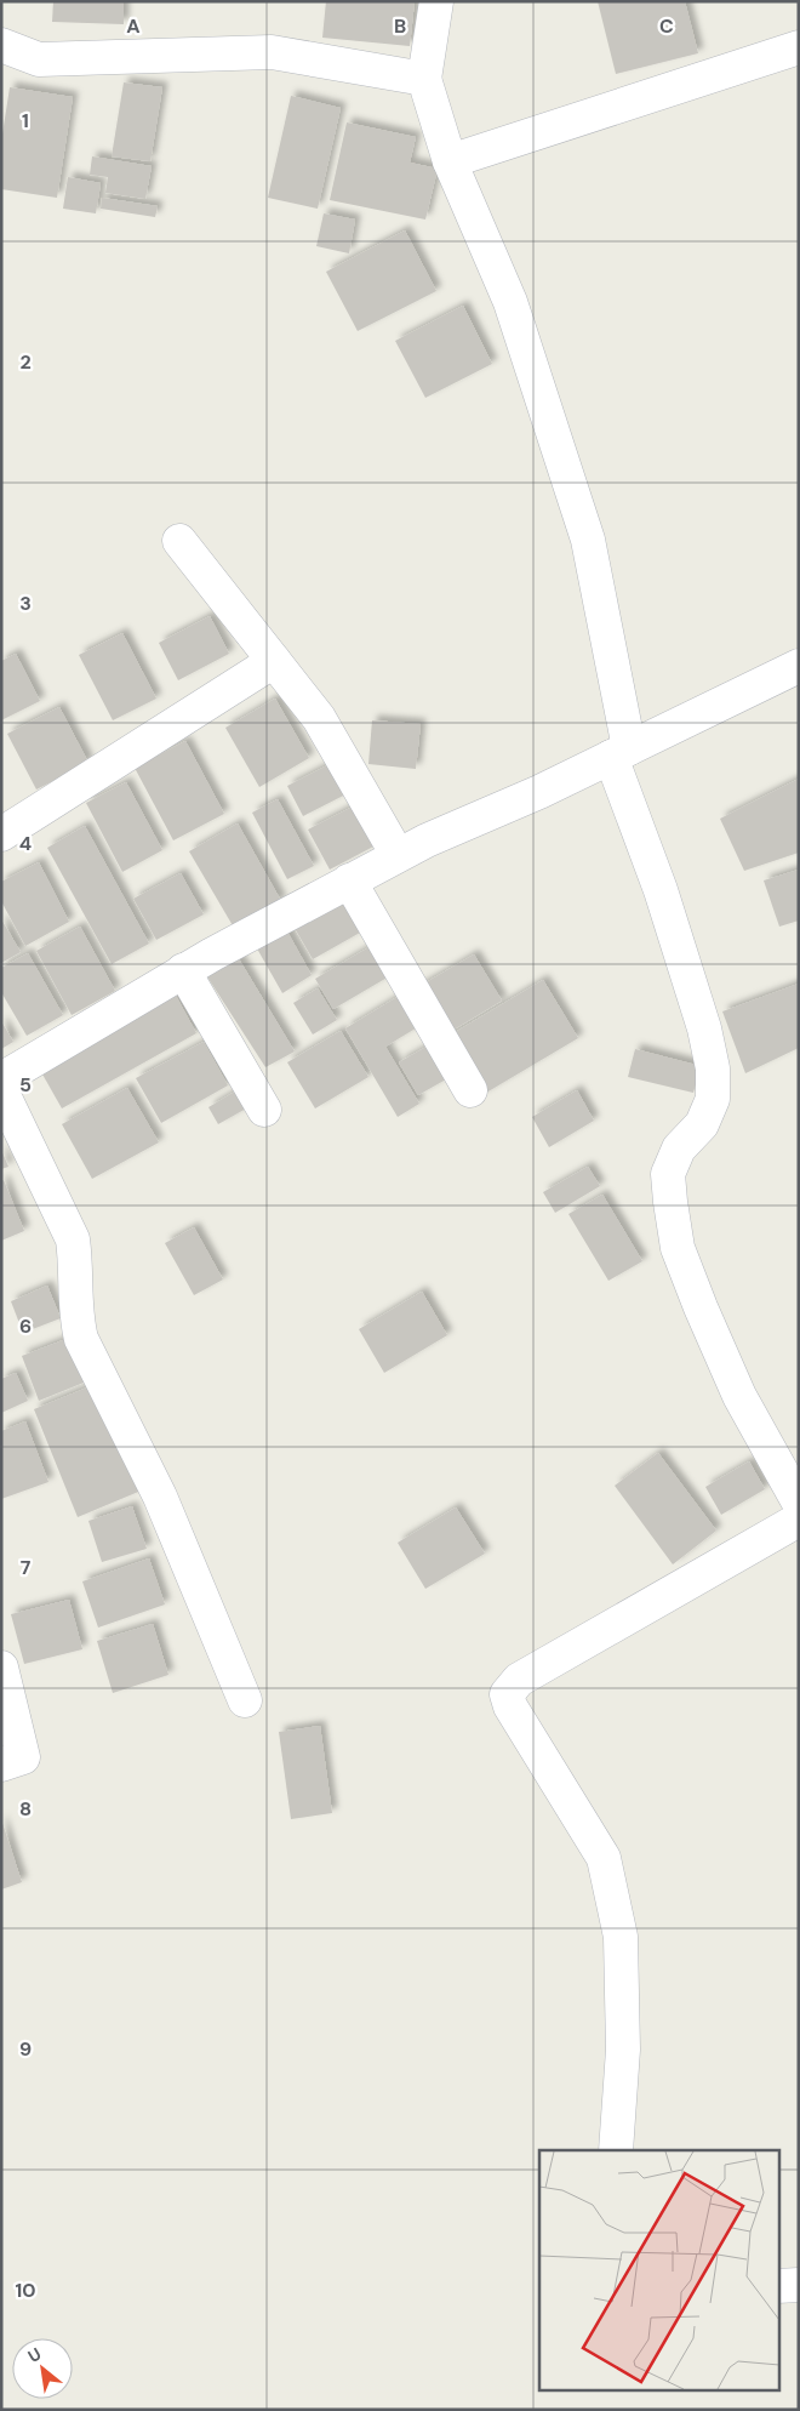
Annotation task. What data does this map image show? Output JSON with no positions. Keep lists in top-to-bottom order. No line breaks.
{"north":"top left","grid":{"columns":["A","B","C"],"rows":["1","2","3","4","5","6","7","8","9","10"]}}
